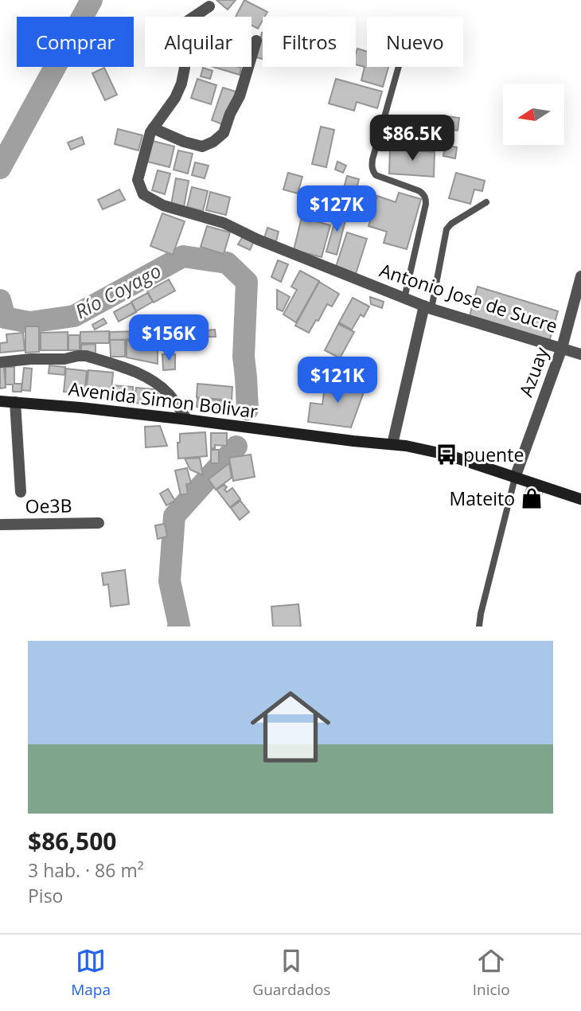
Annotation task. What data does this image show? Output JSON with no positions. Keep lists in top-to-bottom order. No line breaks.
{"streets":{"main road":["Avenida Simon Bolivar"],"street":["Antonio Jose de Sucre","Azuay","Oe3B"]},"crossings":[["Antonio Jose de Sucre","Azuay"],["Azuay","Avenida Simon Bolivar"]],"water":["Río Coyago"],"places":{"bus stop":["puente"],"shop":["Mateito"]},"north":"left","page":{"chip":["Comprar","Alquilar","Filtros","Nuevo"],"price":["$86.5K","$127K","$156K","$121K"],"list":[{"name":"$86,500","note":"3 hab. · 86 m² · Piso"}],"tabs":["Mapa","Guardados","Inicio"]}}
